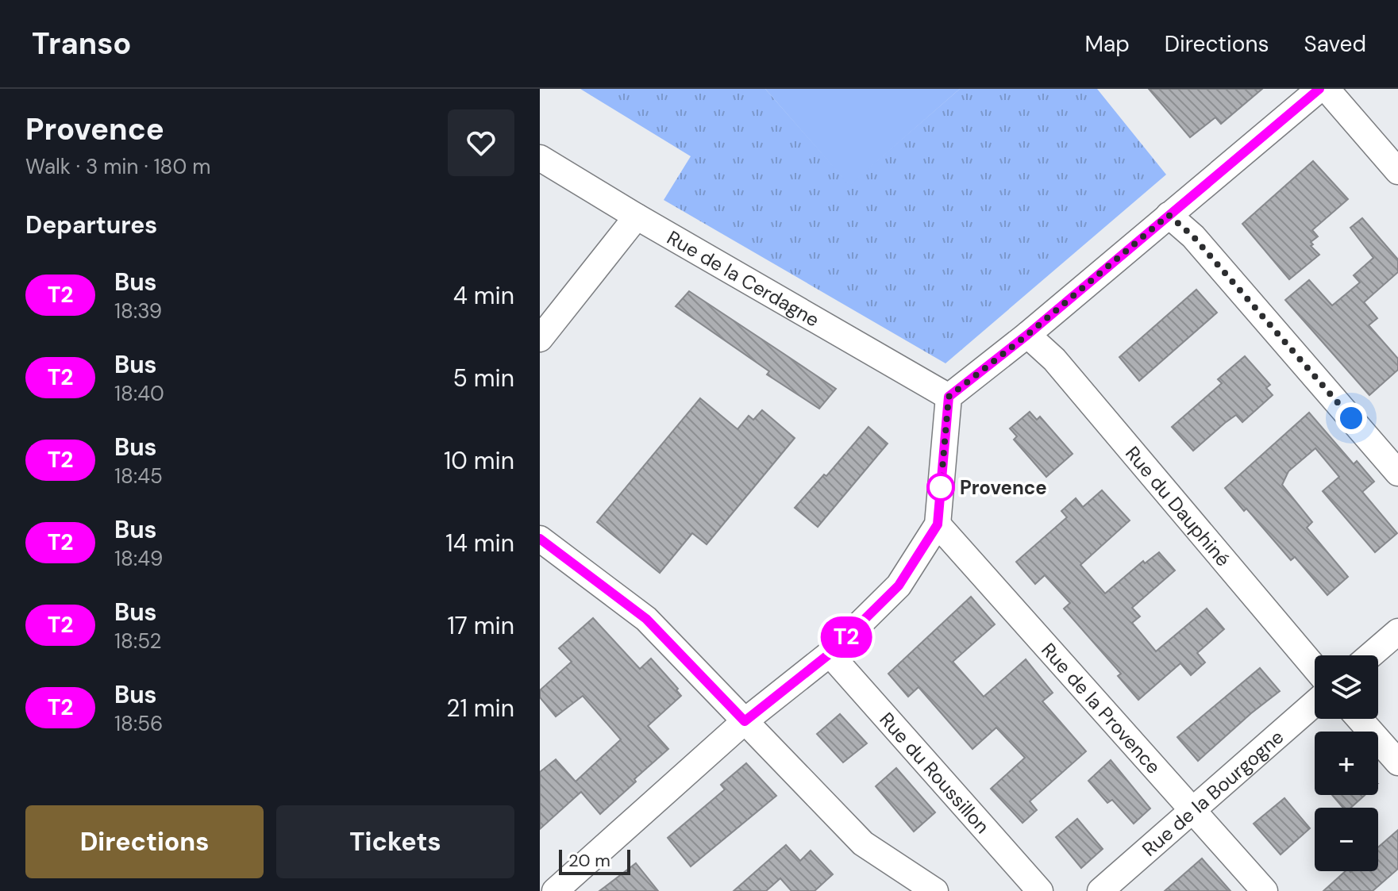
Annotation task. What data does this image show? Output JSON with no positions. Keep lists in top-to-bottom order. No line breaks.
{"streets":{"street":["Rue de la Cerdagne","Rue du Dauphiné","Rue de la Provence","Rue du Roussillon","Rue de la Bourgogne"]},"crossings":[["Rue de la Provence","Rue de la Bourgogne"]],"places":["Provence"],"lines":["bus line T2"],"scale_bar":"20 m","page":{"header":"Transo","nav":["Map","Directions","Saved"],"heading":[["Provence","Walk · 3 min · 180 m"],"Departures"],"on_map":"T2","list":[{"mark":"T2","name":"Bus","note":"18:39","value":"4 min"},{"mark":"T2","name":"Bus","note":"18:40","value":"5 min"},{"mark":"T2","name":"Bus","note":"18:45","value":"10 min"},{"mark":"T2","name":"Bus","note":"18:49","value":"14 min"},{"mark":"T2","name":"Bus","note":"18:52","value":"17 min"},{"mark":"T2","name":"Bus","note":"18:56","value":"21 min"}],"map_buttons":["+","−"],"buttons":["Directions","Tickets"],"scale":"20 m"}}
